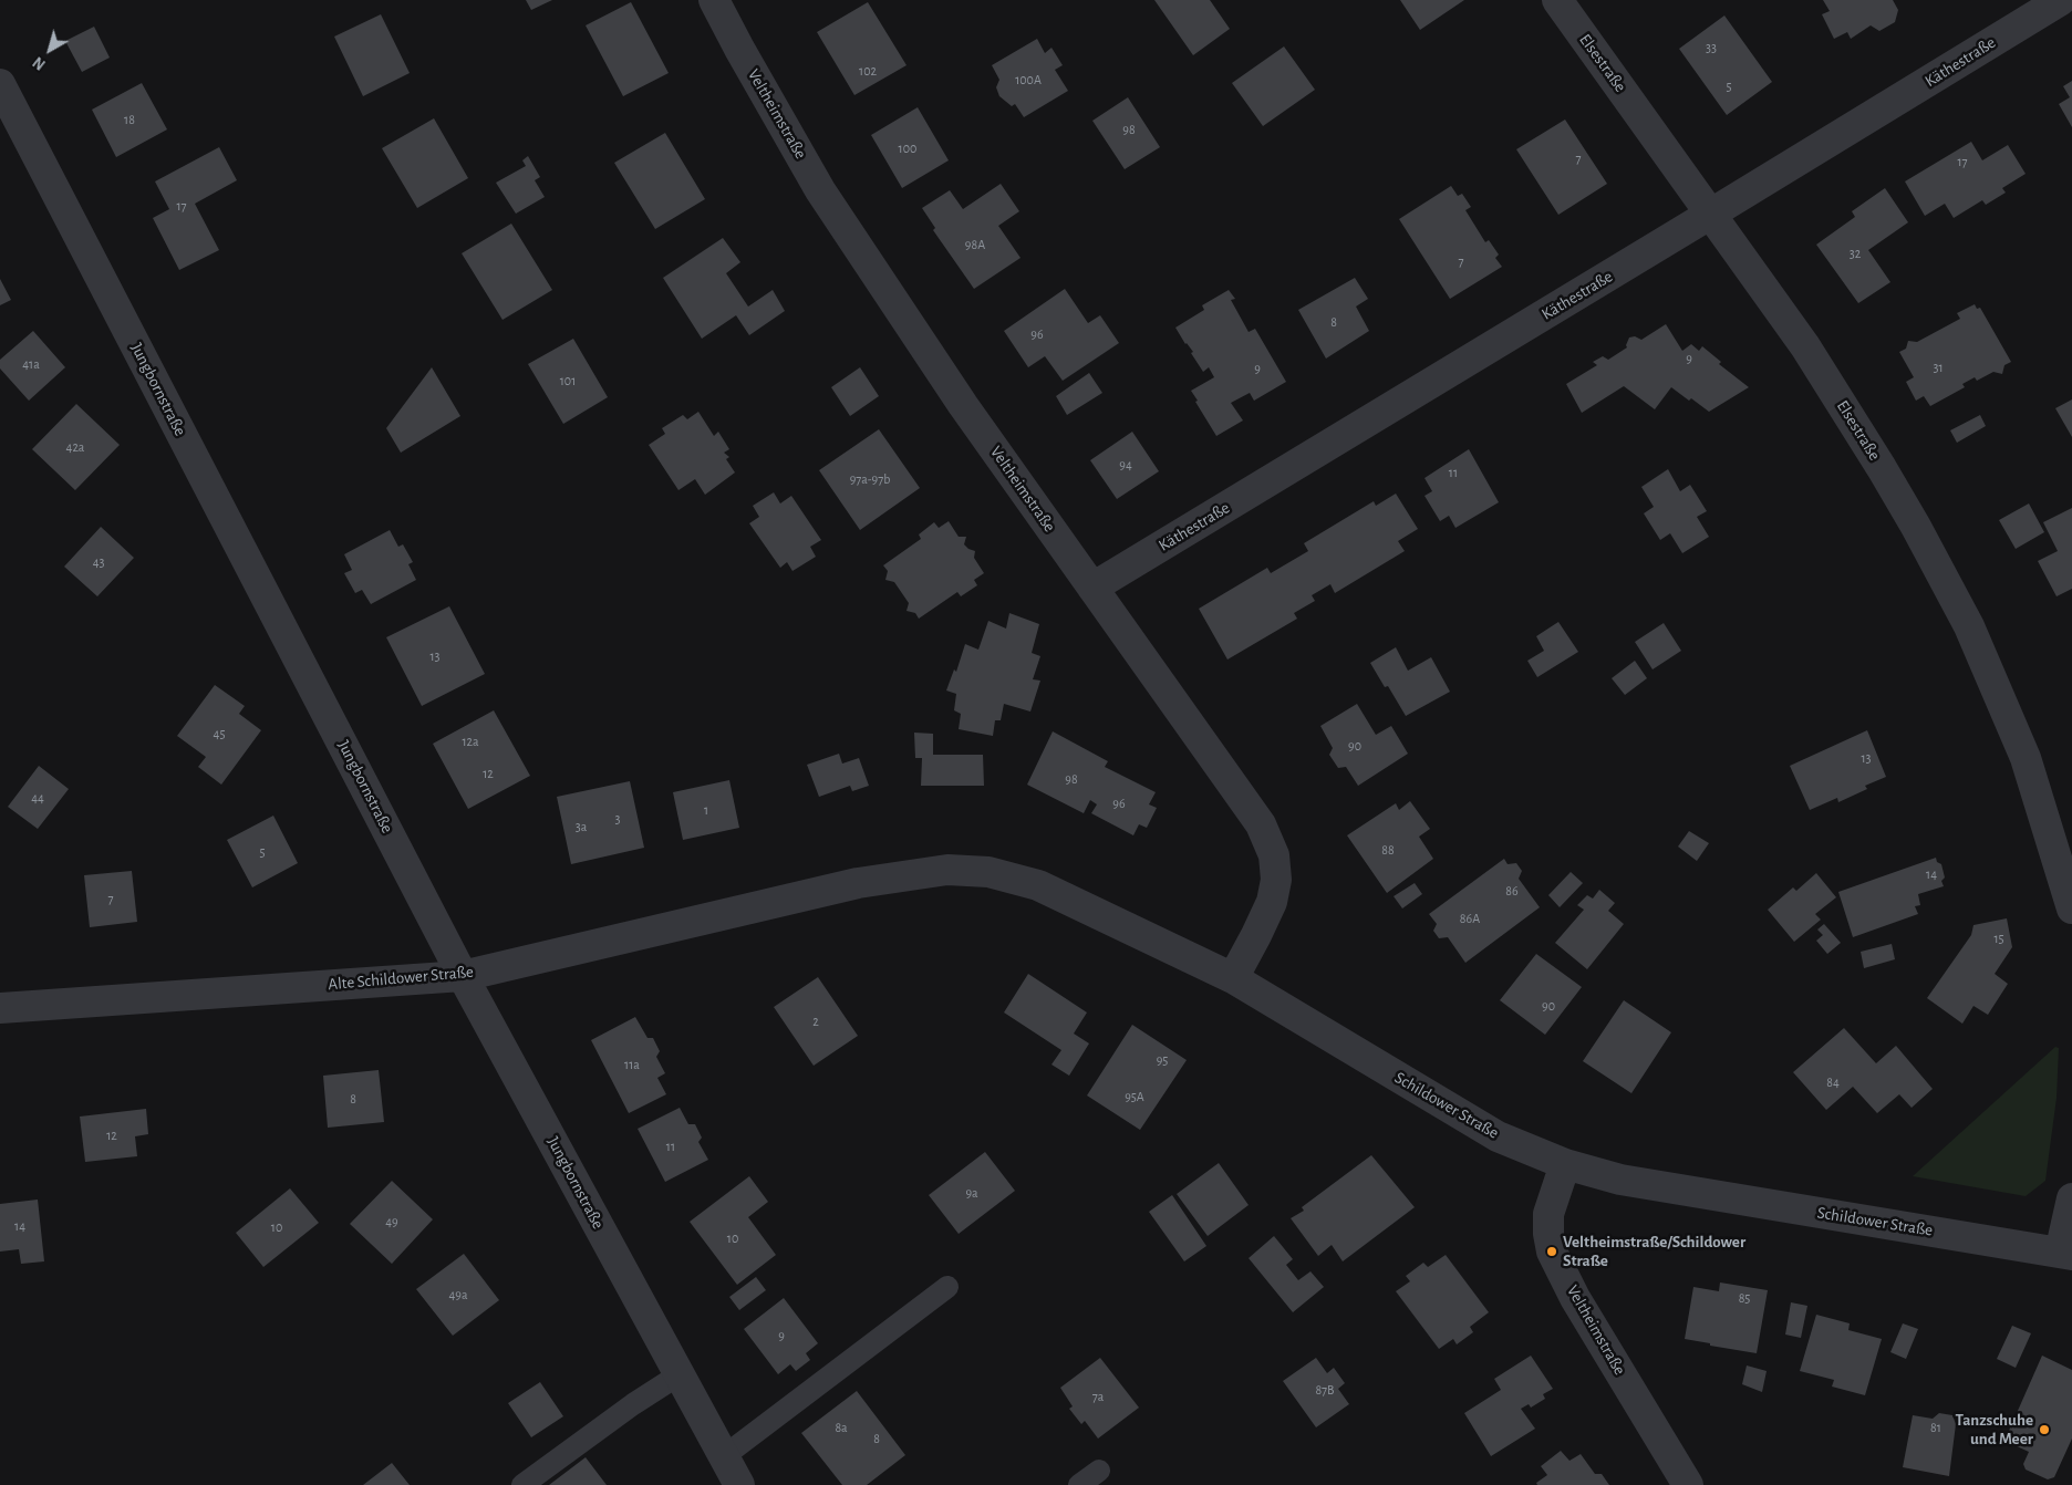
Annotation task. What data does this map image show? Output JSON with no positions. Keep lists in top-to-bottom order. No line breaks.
{"streets":{"street":["Käthestraße","Elsestraße","Veltheimstraße","Jungbornstraße","Alte Schildower Straße","Schildower Straße"]},"crossings":[["Käthestraße","Elsestraße"],["Käthestraße","Veltheimstraße"],["Veltheimstraße","Schildower Straße"],["Jungbornstraße","Alte Schildower Straße"],["Alte Schildower Straße","Schildower Straße"]],"places":["Veltheimstraße/Schildower Straße","Tanzschuhe und Meer"],"house_numbers":["33","102","100A","5","18","98","100","7","17","17","98A","32","7","8","96","9","41a","31","9","101","42a","94","11","97a-97b","43","13","45","12a","90","13","12","98","44","96","1","3","3a","88","5","14","86","7","86A","15","90","2","95","11a","84","95A","8","12","11","9a","49","14","10","10","49a","85","9","87B","7a","8a","81","8"],"north":"bottom left"}
